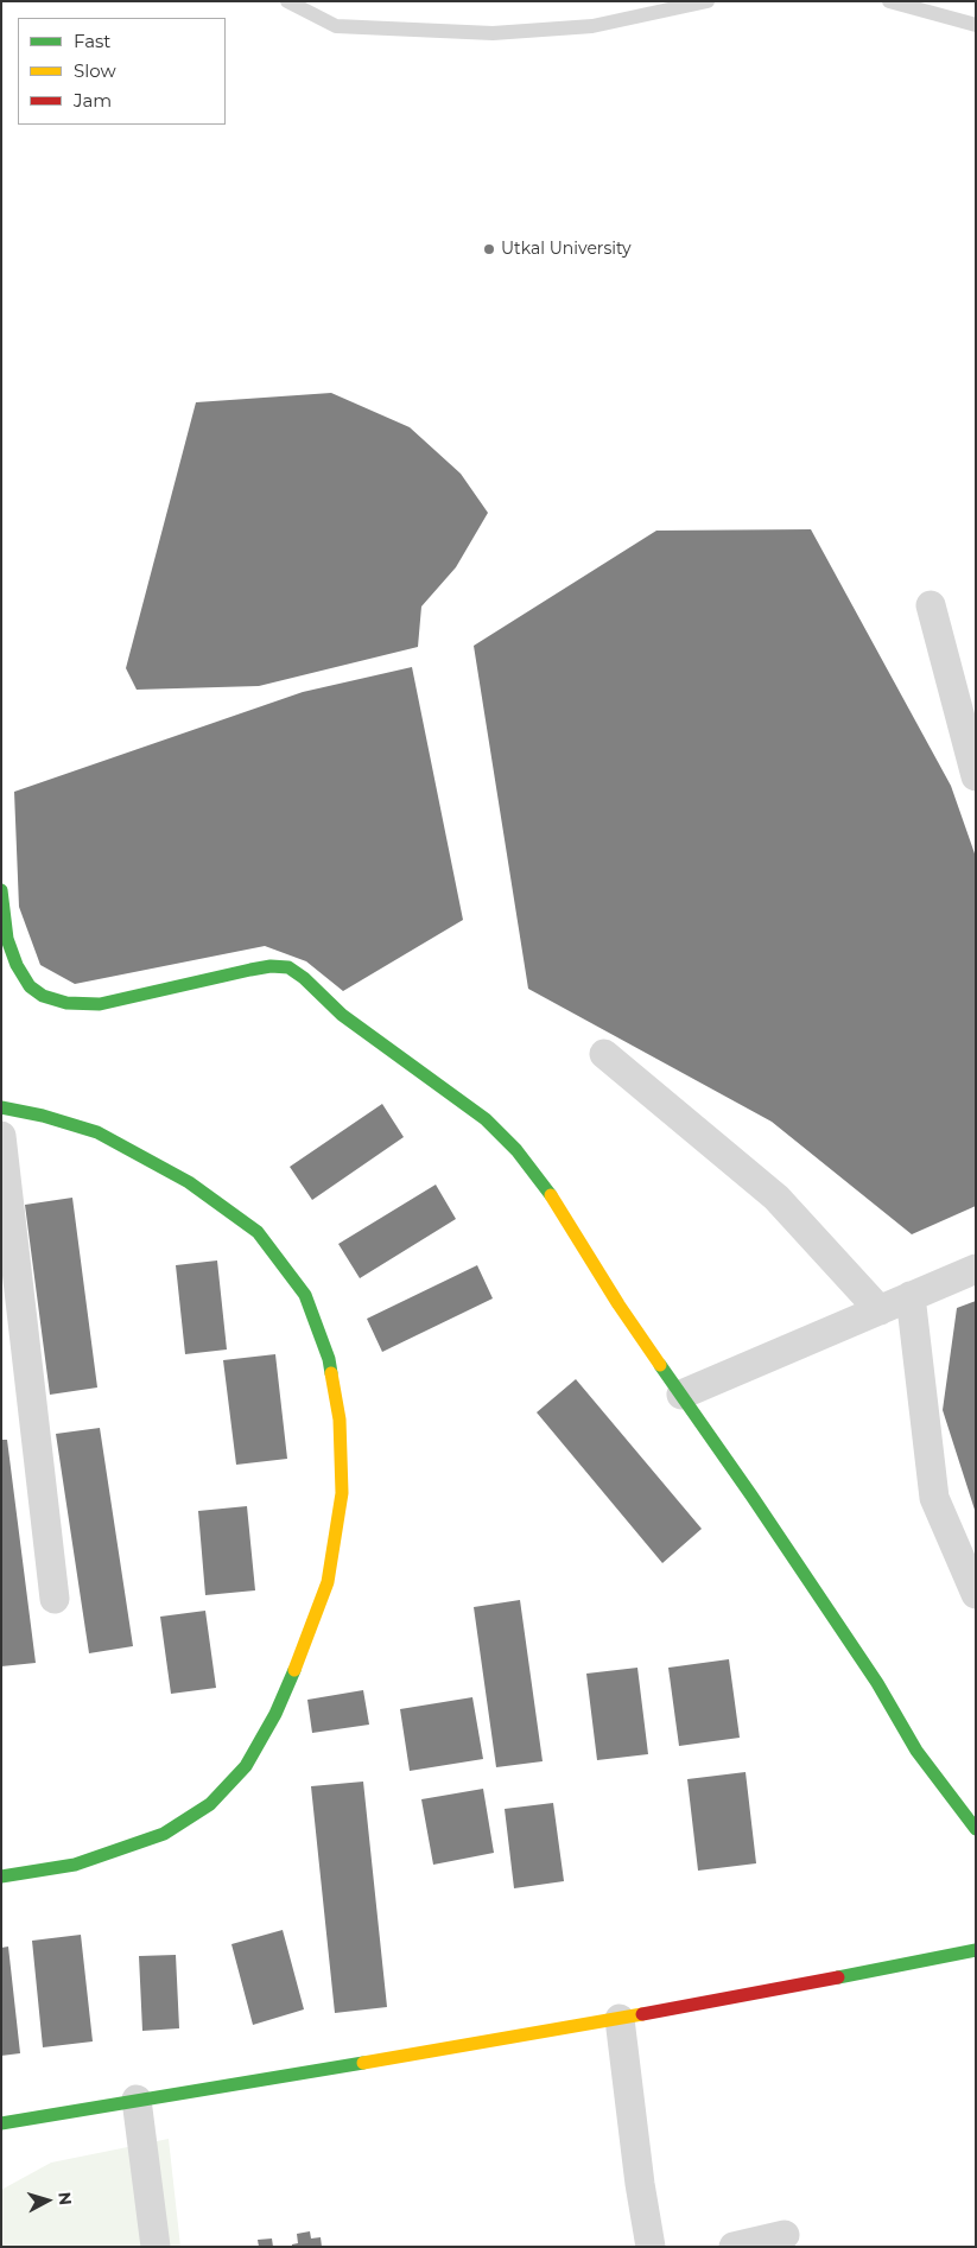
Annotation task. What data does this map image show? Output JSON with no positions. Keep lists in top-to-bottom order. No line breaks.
{"places":["Utkal University"],"legend":["Fast","Slow","Jam"],"north":"right"}
